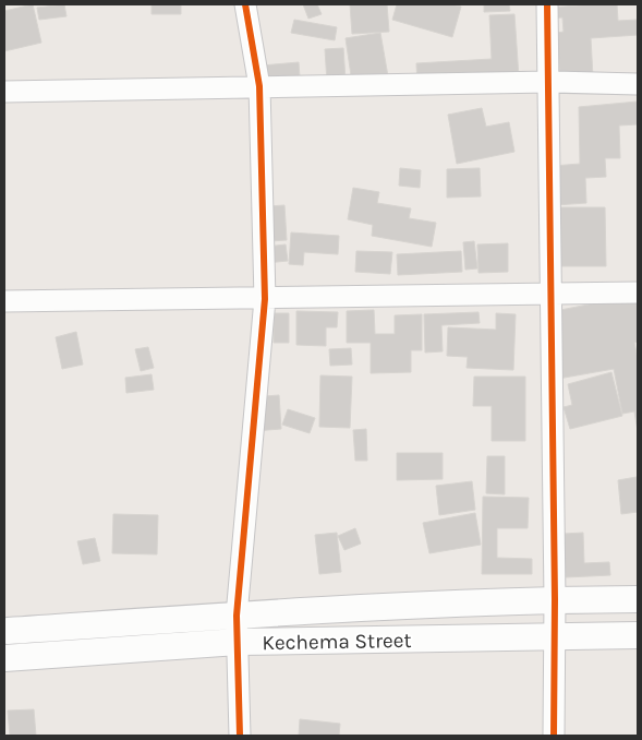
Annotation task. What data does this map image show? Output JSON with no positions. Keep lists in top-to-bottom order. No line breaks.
{"streets":{"street":["Kechema Street"]}}
